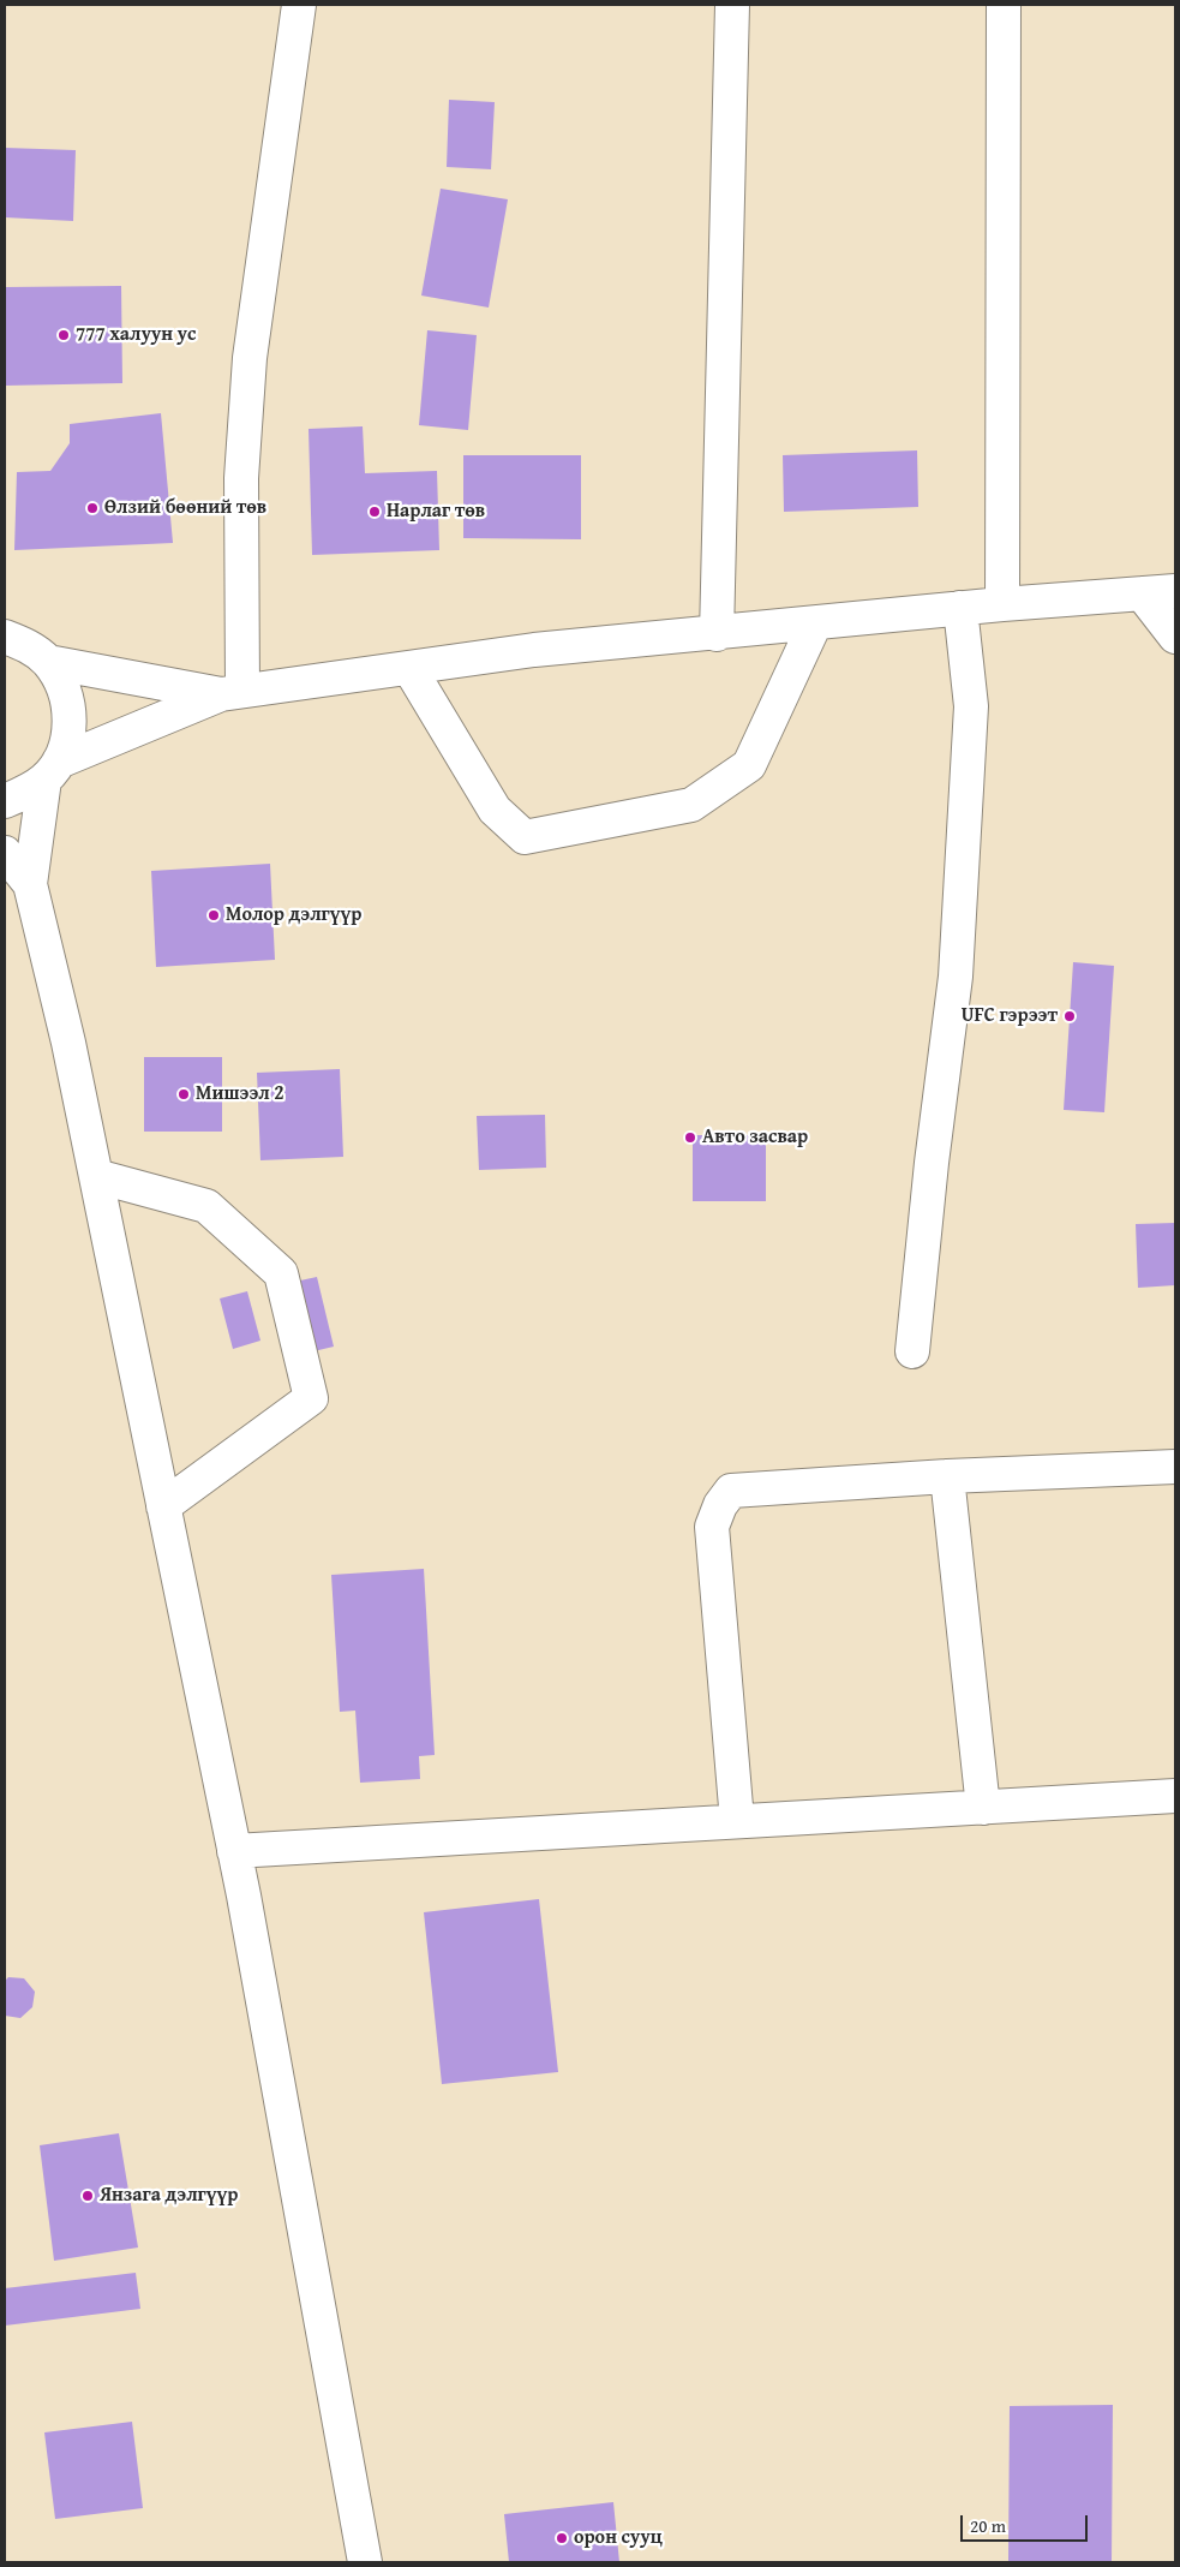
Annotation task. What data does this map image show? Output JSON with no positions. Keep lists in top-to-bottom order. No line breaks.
{"places":["777 халуун ус","Өлзий бөөний төв","Нарлаг төв","Молор дэлгүүр","UFC гэрээт","Мишээл 2","Авто засвар","Янзага дэлгүүр","орон сууц"],"scale_bar":"20 m"}
